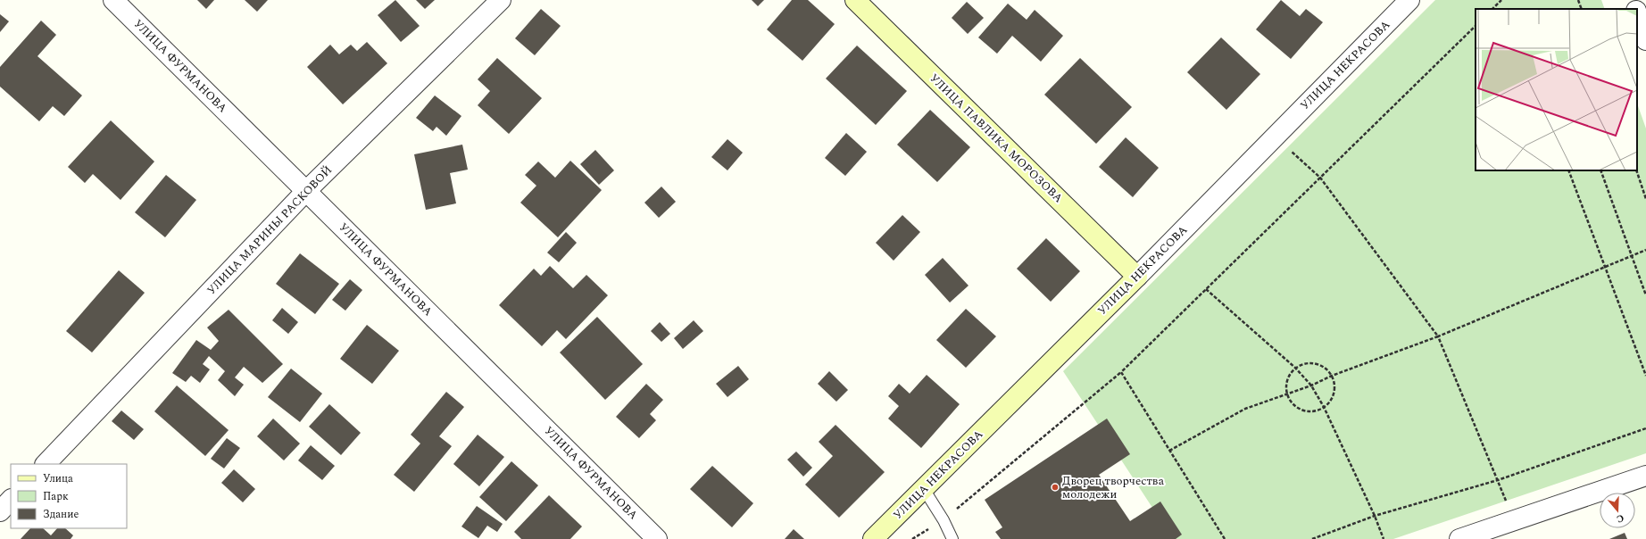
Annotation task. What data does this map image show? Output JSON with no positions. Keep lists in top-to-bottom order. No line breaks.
{"streets":{"street":["УЛИЦА НЕКРАСОВА","УЛИЦА ФУРМАНОВА","УЛИЦА ПАВЛИКА МОРОЗОВА","УЛИЦА МАРИНЫ РАСКОВОЙ"]},"crossings":[["УЛИЦА НЕКРАСОВА","УЛИЦА ПАВЛИКА МОРОЗОВА"],["УЛИЦА ФУРМАНОВА","УЛИЦА МАРИНЫ РАСКОВОЙ"]],"places":["Дворец творчества молодежи"],"legend":["Улица","Парк","Здание"],"north":"bottom"}
